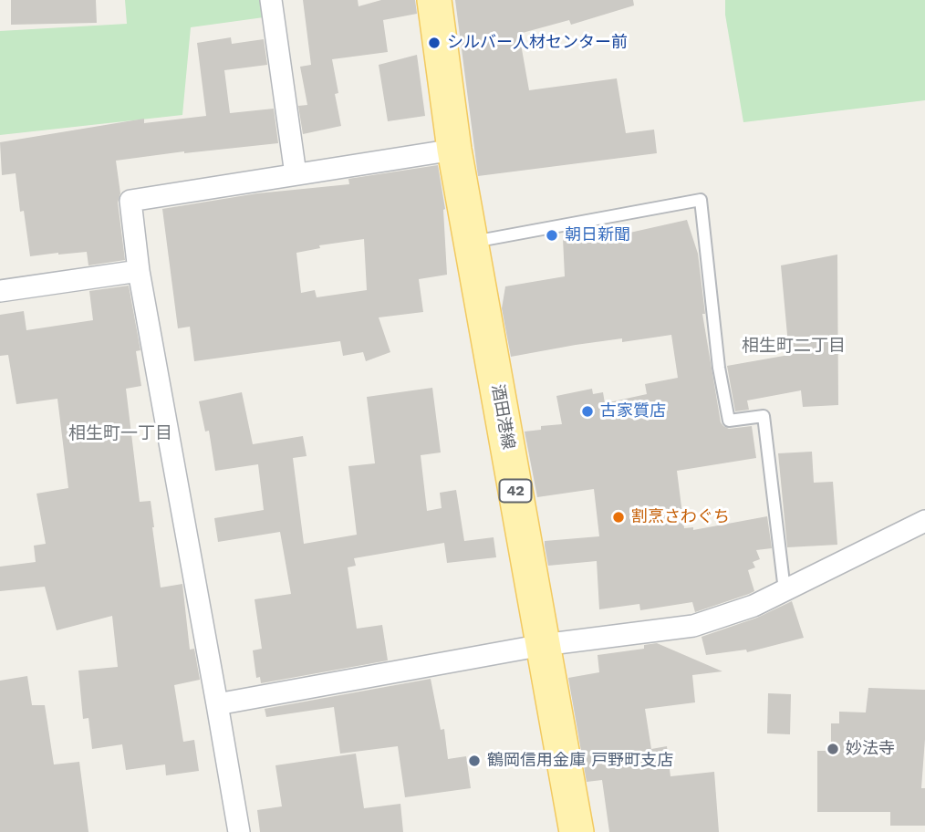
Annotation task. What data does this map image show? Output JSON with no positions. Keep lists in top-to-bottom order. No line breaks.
{"streets":{"main road":["酒田港線","42"]},"districts":["相生町二丁目","相生町一丁目"],"places":["シルバー人材センター前","朝日新聞","古家質店","割烹さわぐち","妙法寺","鶴岡信用金庫 戸野町支店"]}
